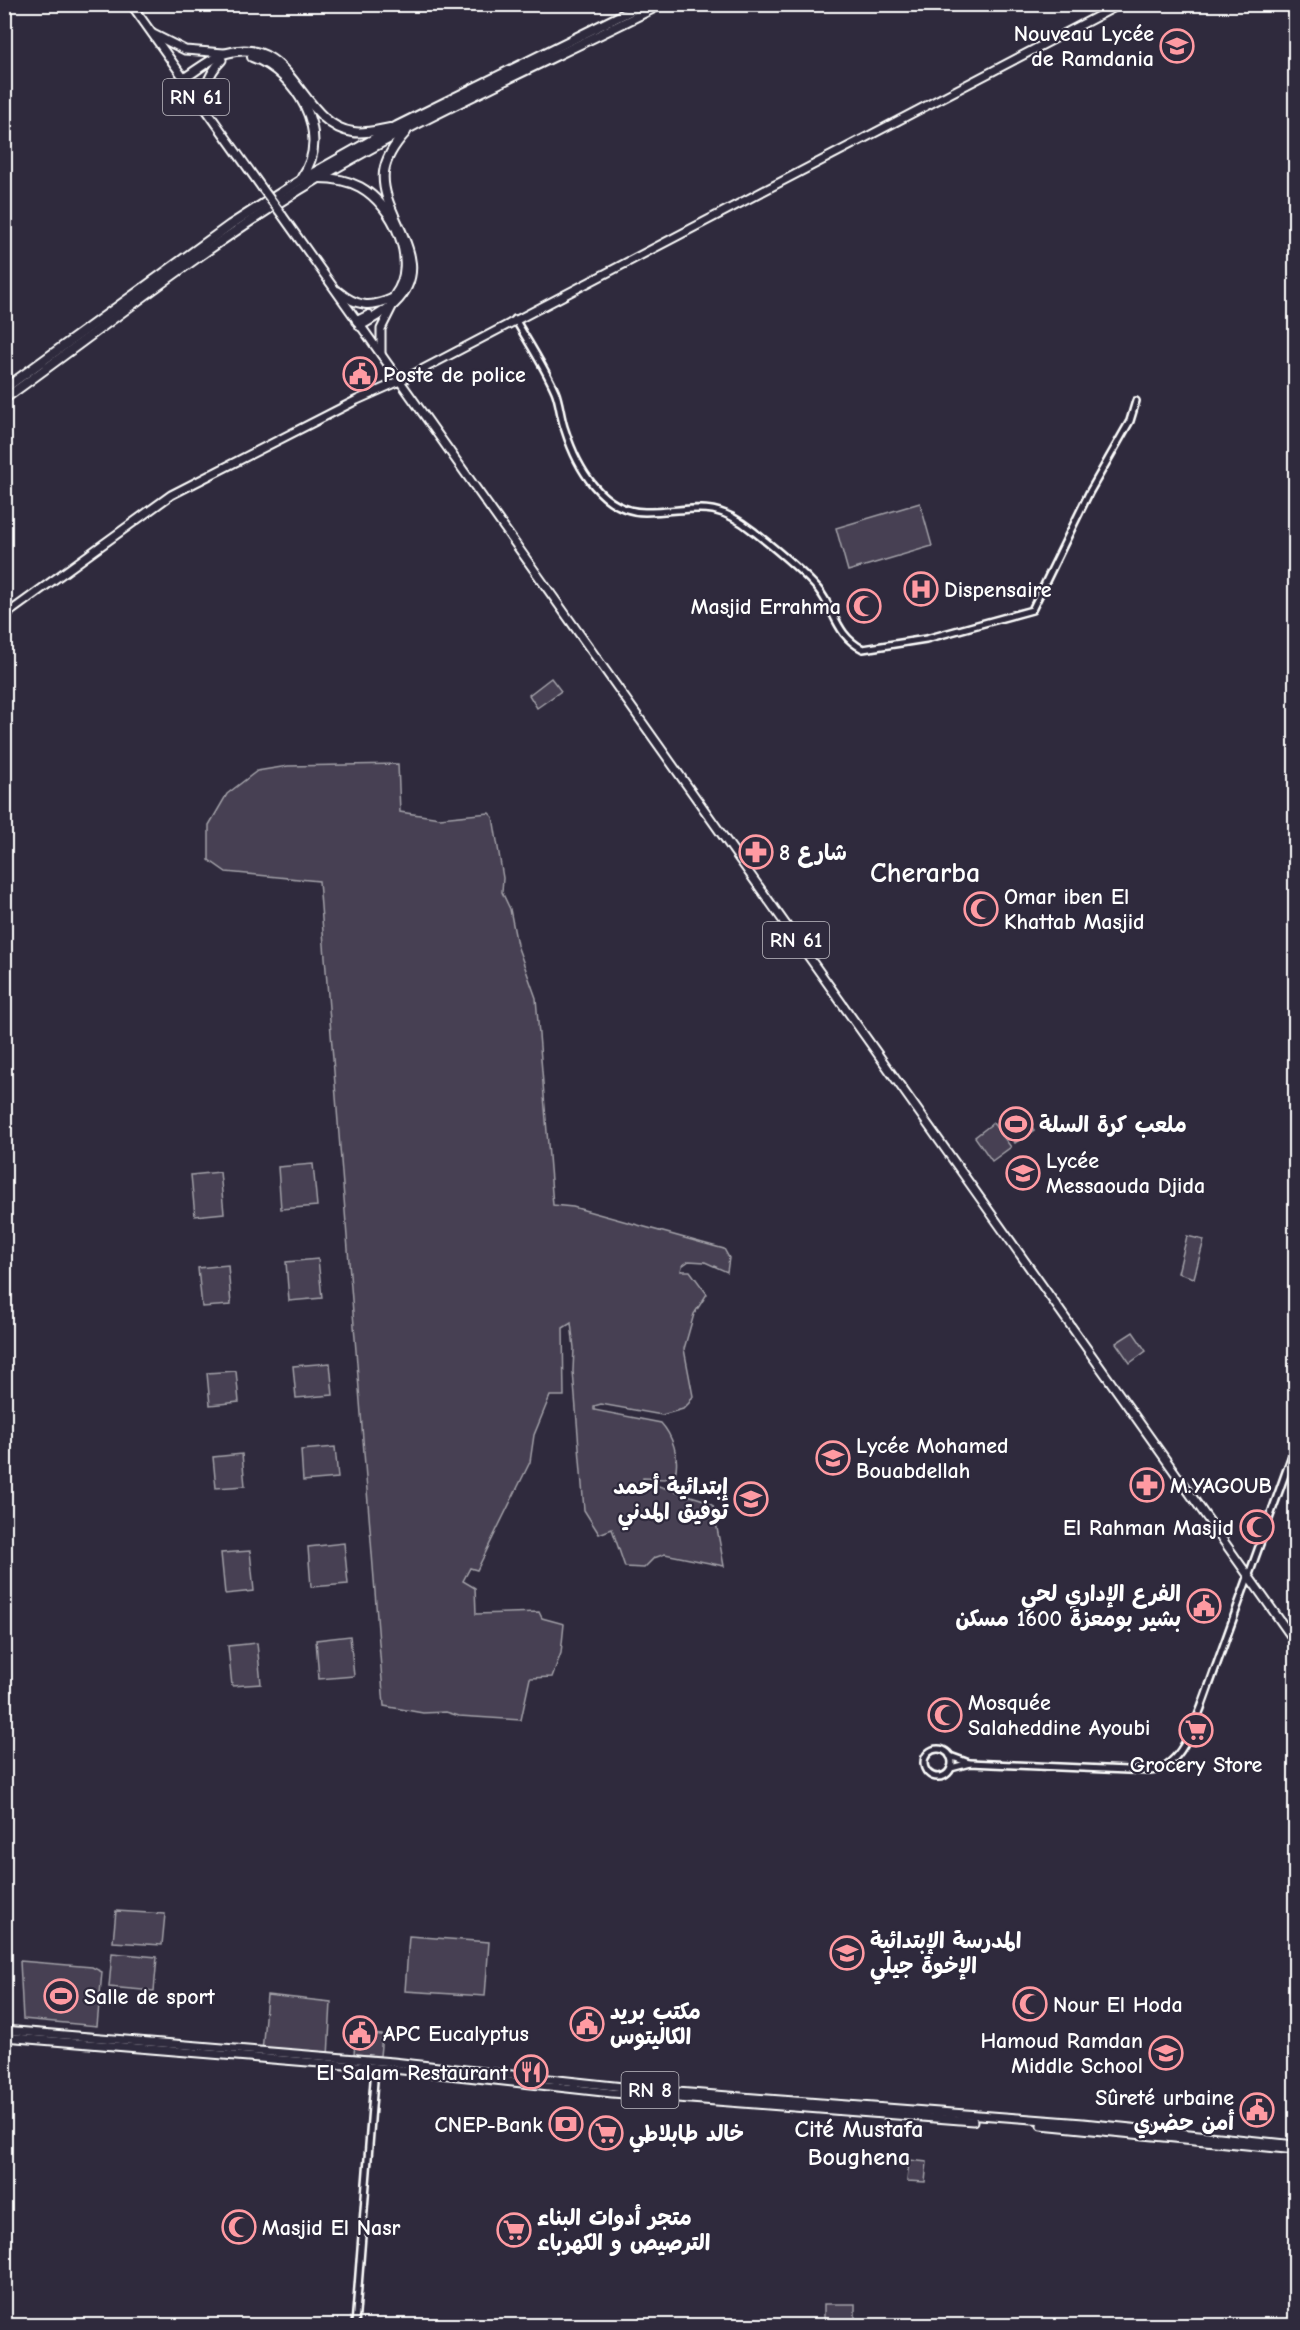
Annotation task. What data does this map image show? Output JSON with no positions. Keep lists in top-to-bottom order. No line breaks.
{"streets":{"main road":["RN 61","RN 8"]},"districts":["Cherarba","Cité Mustafa Boughena"],"places":{"school or university":["Nouveau Lycée de Ramdania","Lycée Messaouda Djida","Lycée Mohamed Bouabdellah","إبتدائية أحمد توفيق المدني","المدرسة الإبتدائية الإخوة جيلي","Hamoud Ramdan Middle School"],"public building":["Poste de police","الفرع الإداري لحي بشير بومعزة 1600 مسكن","مكتب بريد الكاليتوس","APC Eucalyptus","Sûreté urbaine أمن حضري"],"hospital":["Dispensaire"],"mosque":["Masjid Errahma","Omar iben El Khattab Masjid","El Rahman Masjid","Mosquée Salaheddine Ayoubi","Nour El Hoda","Masjid El Nasr"],"pharmacy":["شارع 8","M.YAGOUB"],"sports":["ملعب كرة السلة","Salle de sport"],"supermarket":["Grocery Store","خالد طابلاطي","متجر أدوات البناء الترصيص و الكهرباء"],"restaurant":["El Salam Restaurant"],"bank":["CNEP-Bank"]}}
